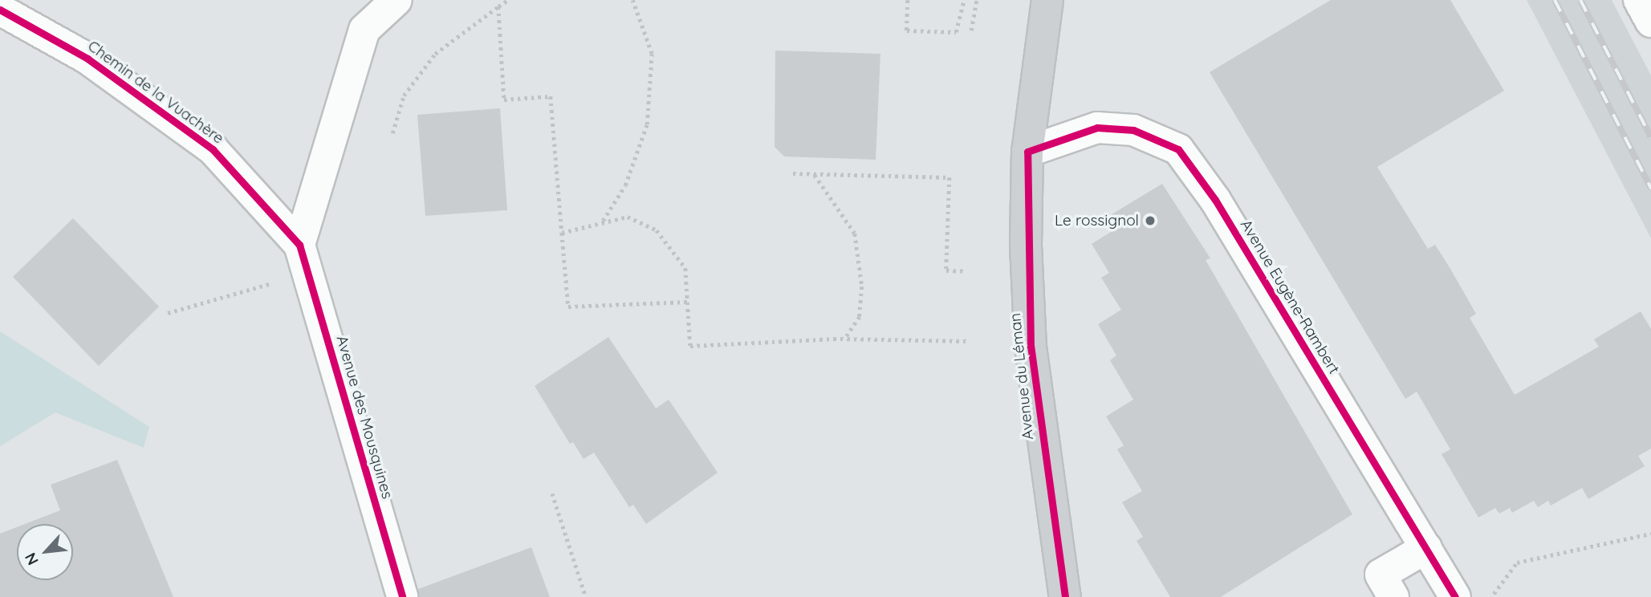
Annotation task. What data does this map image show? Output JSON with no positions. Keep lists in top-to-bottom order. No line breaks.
{"streets":{"main road":["Avenue du Léman"],"street":["Chemin de la Vuachère","Avenue Eugène-Rambert","Avenue des Mousquines"]},"crossings":[["Chemin de la Vuachère","Avenue des Mousquines"],["Avenue Eugène-Rambert","Avenue du Léman"]],"places":["Le rossignol"],"north":"bottom left"}
